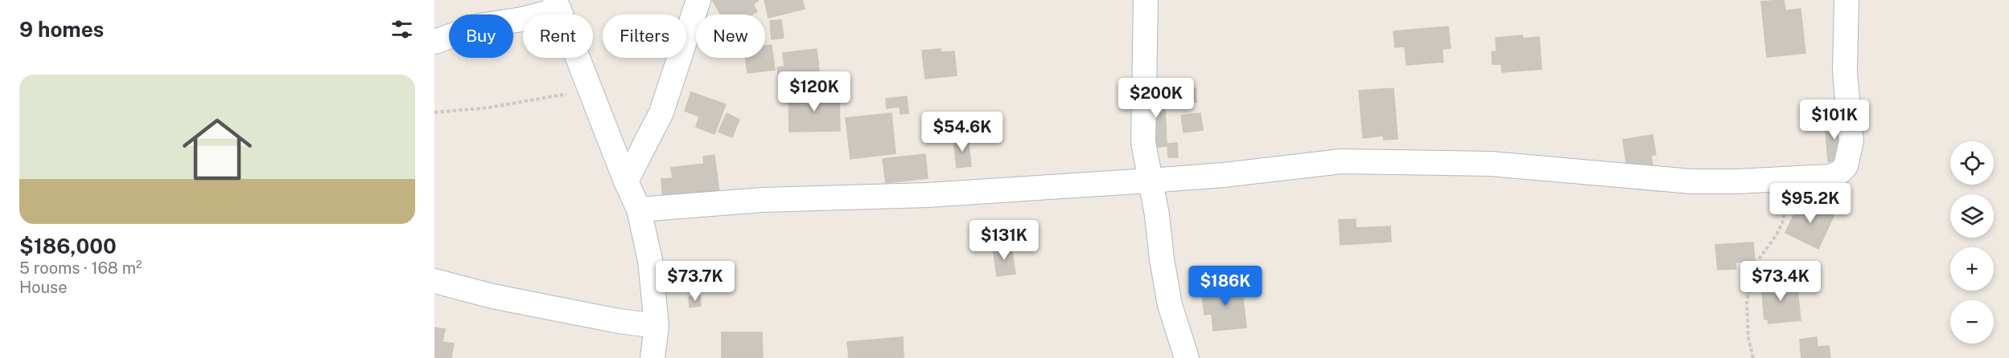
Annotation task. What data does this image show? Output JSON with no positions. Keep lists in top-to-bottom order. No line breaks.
{"page":{"heading":"9 homes","chip":["Buy","Rent","Filters","New"],"list":[{"name":"$186,000","note":"5 rooms · 168 m² · House"}],"price":["$120K","$200K","$101K","$54.6K","$95.2K","$131K","$73.7K","$73.4K","$186K"],"map_buttons":["+","−"]}}
